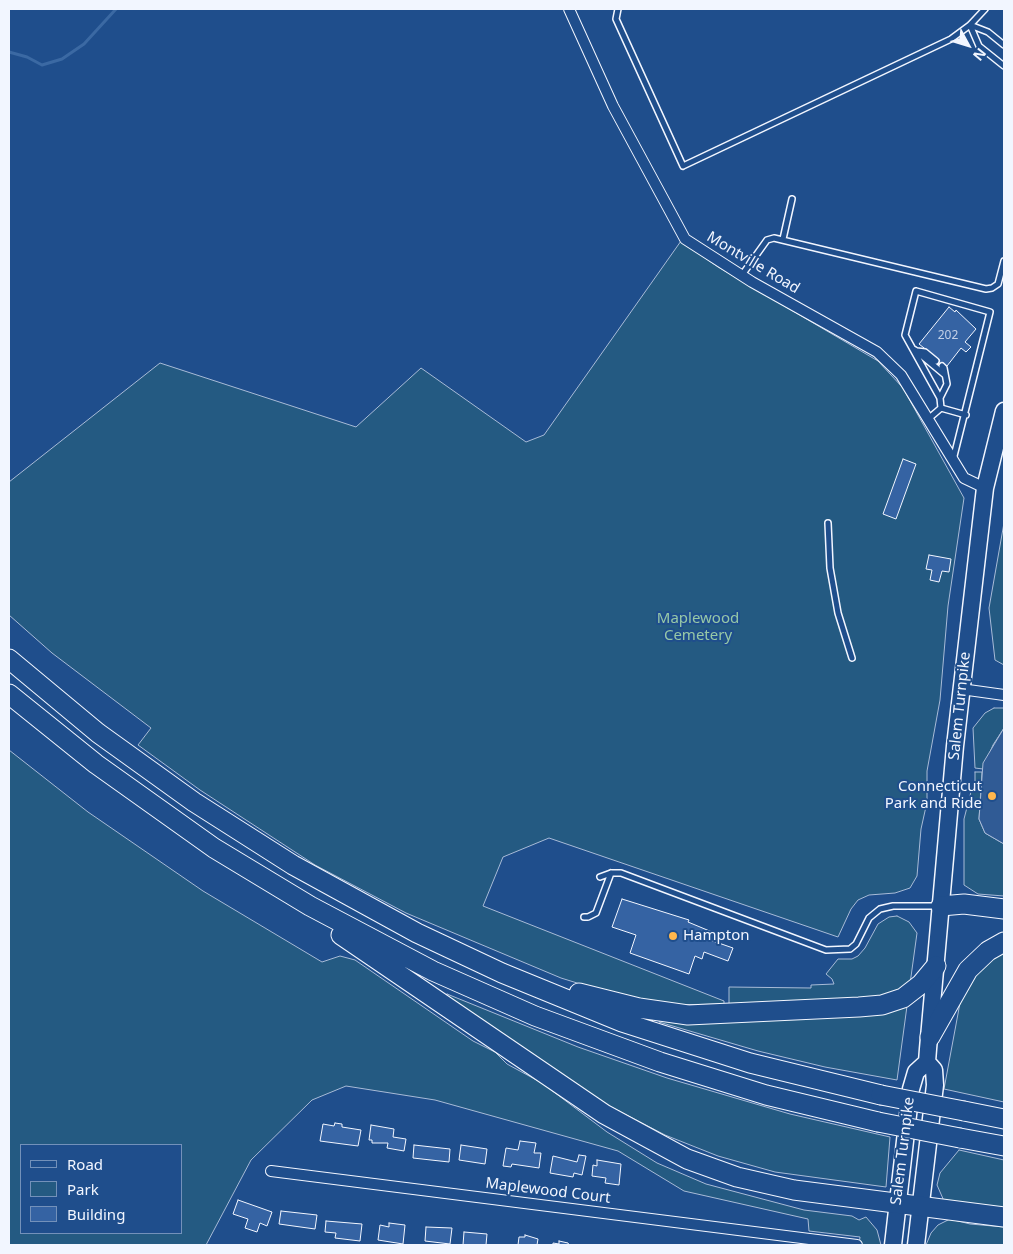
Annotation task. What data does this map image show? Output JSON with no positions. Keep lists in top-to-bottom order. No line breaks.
{"streets":{"main road":["Salem Turnpike"],"street":["Montville Road","Maplewood Court"]},"crossings":[["Montville Road","Salem Turnpike"]],"parks":["Maplewood Cemetery"],"places":["Connecticut Park and Ride","Hampton"],"house_numbers":["202"],"legend":["Road","Park","Building"],"north":"bottom right"}
